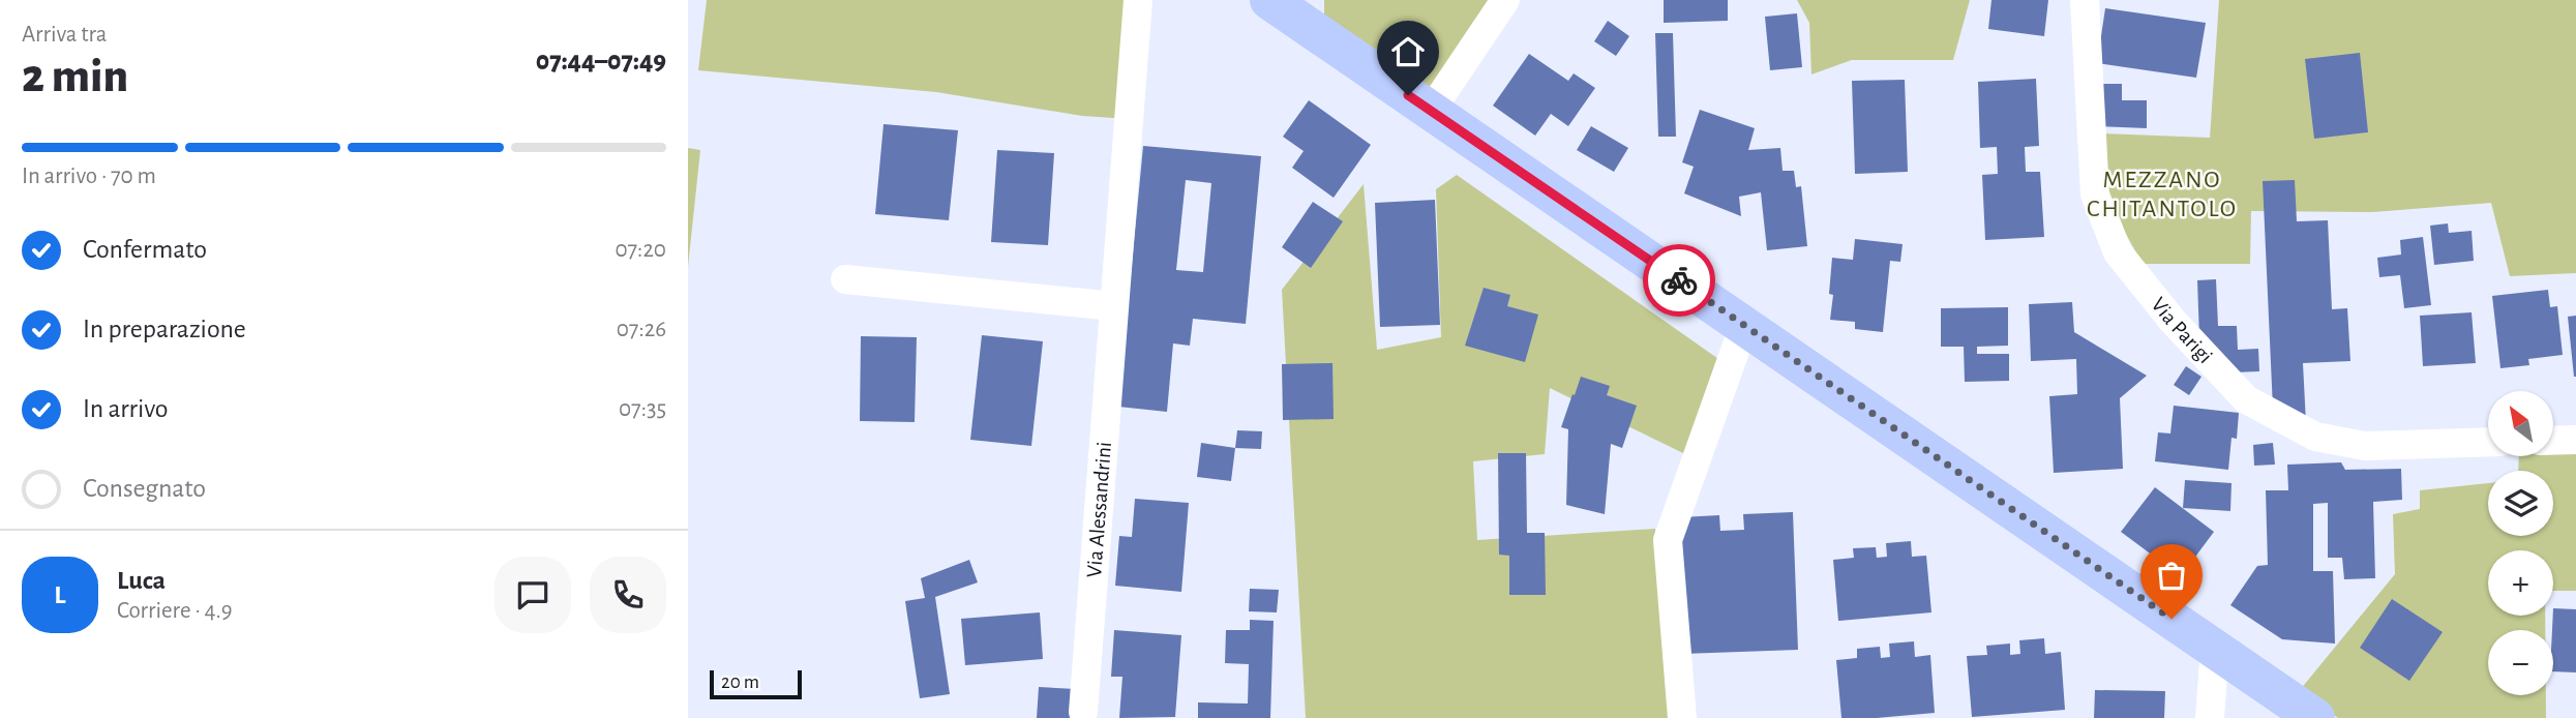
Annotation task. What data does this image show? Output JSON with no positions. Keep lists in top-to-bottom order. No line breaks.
{"streets":{"street":["Via Parigi","Via Alessandrini"]},"districts":["MEZZANO CHITANTOLO"],"scale_bar":"20 m","north":"top left","page":{"heading":["2 min","Arriva tra","07:44–07:49"],"panel":["Luca","Corriere · 4.9"],"bar":"In arrivo · 70 m","list":[["Confermato","07:20"],["In preparazione","07:26"],["In arrivo","07:35"],"Consegnato"],"map_buttons":["+","−"],"round":"L","scale":"20 m"}}
